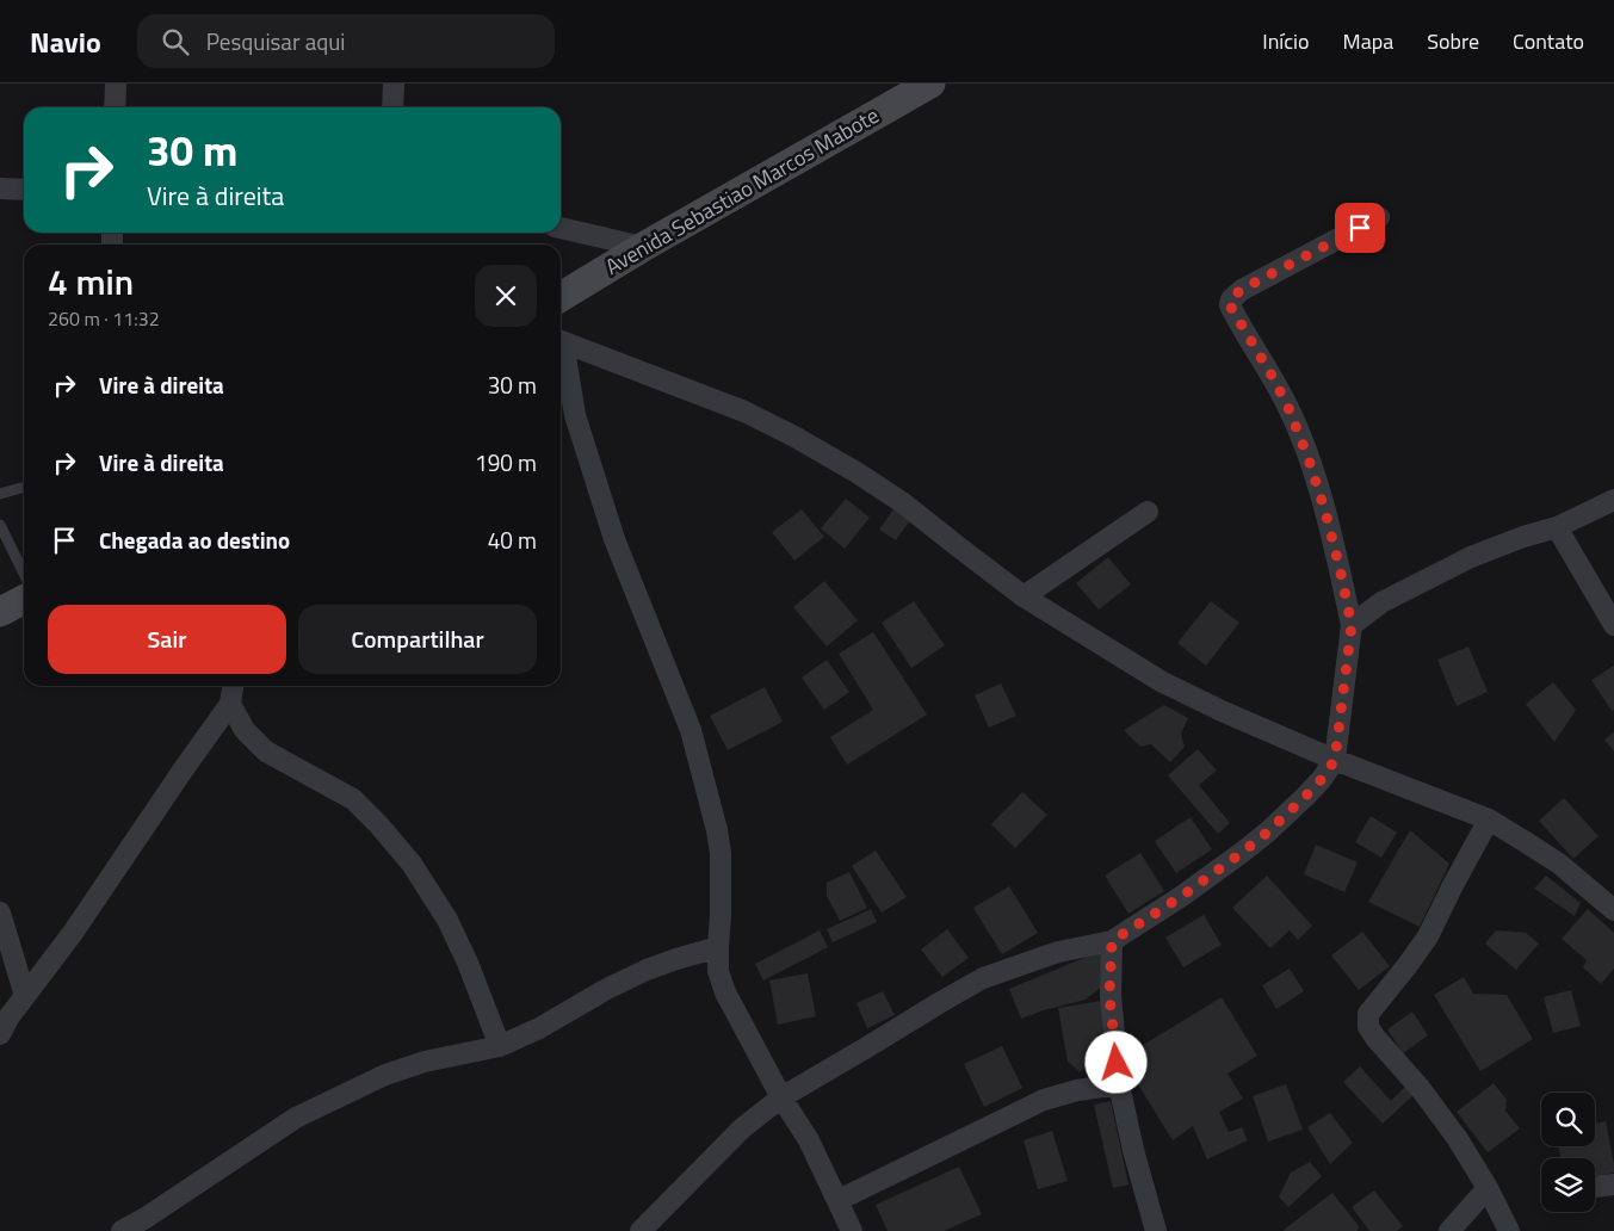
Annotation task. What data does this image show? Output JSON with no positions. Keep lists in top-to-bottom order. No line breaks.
{"streets":{"main road":["Avenida Sebastiao Marcos Mabote"]},"page":{"header":"Navio","search":"Pesquisar aqui","nav":["Início","Mapa","Sobre","Contato"],"turn":["30 m","Vire à direita"],"heading":["4 min","260 m · 11:32"],"list":[{"name":"Vire à direita","value":"30 m"},{"name":"Vire à direita","value":"190 m"},{"name":"Chegada ao destino","value":"40 m"}],"buttons":["Sair","Compartilhar"]}}
